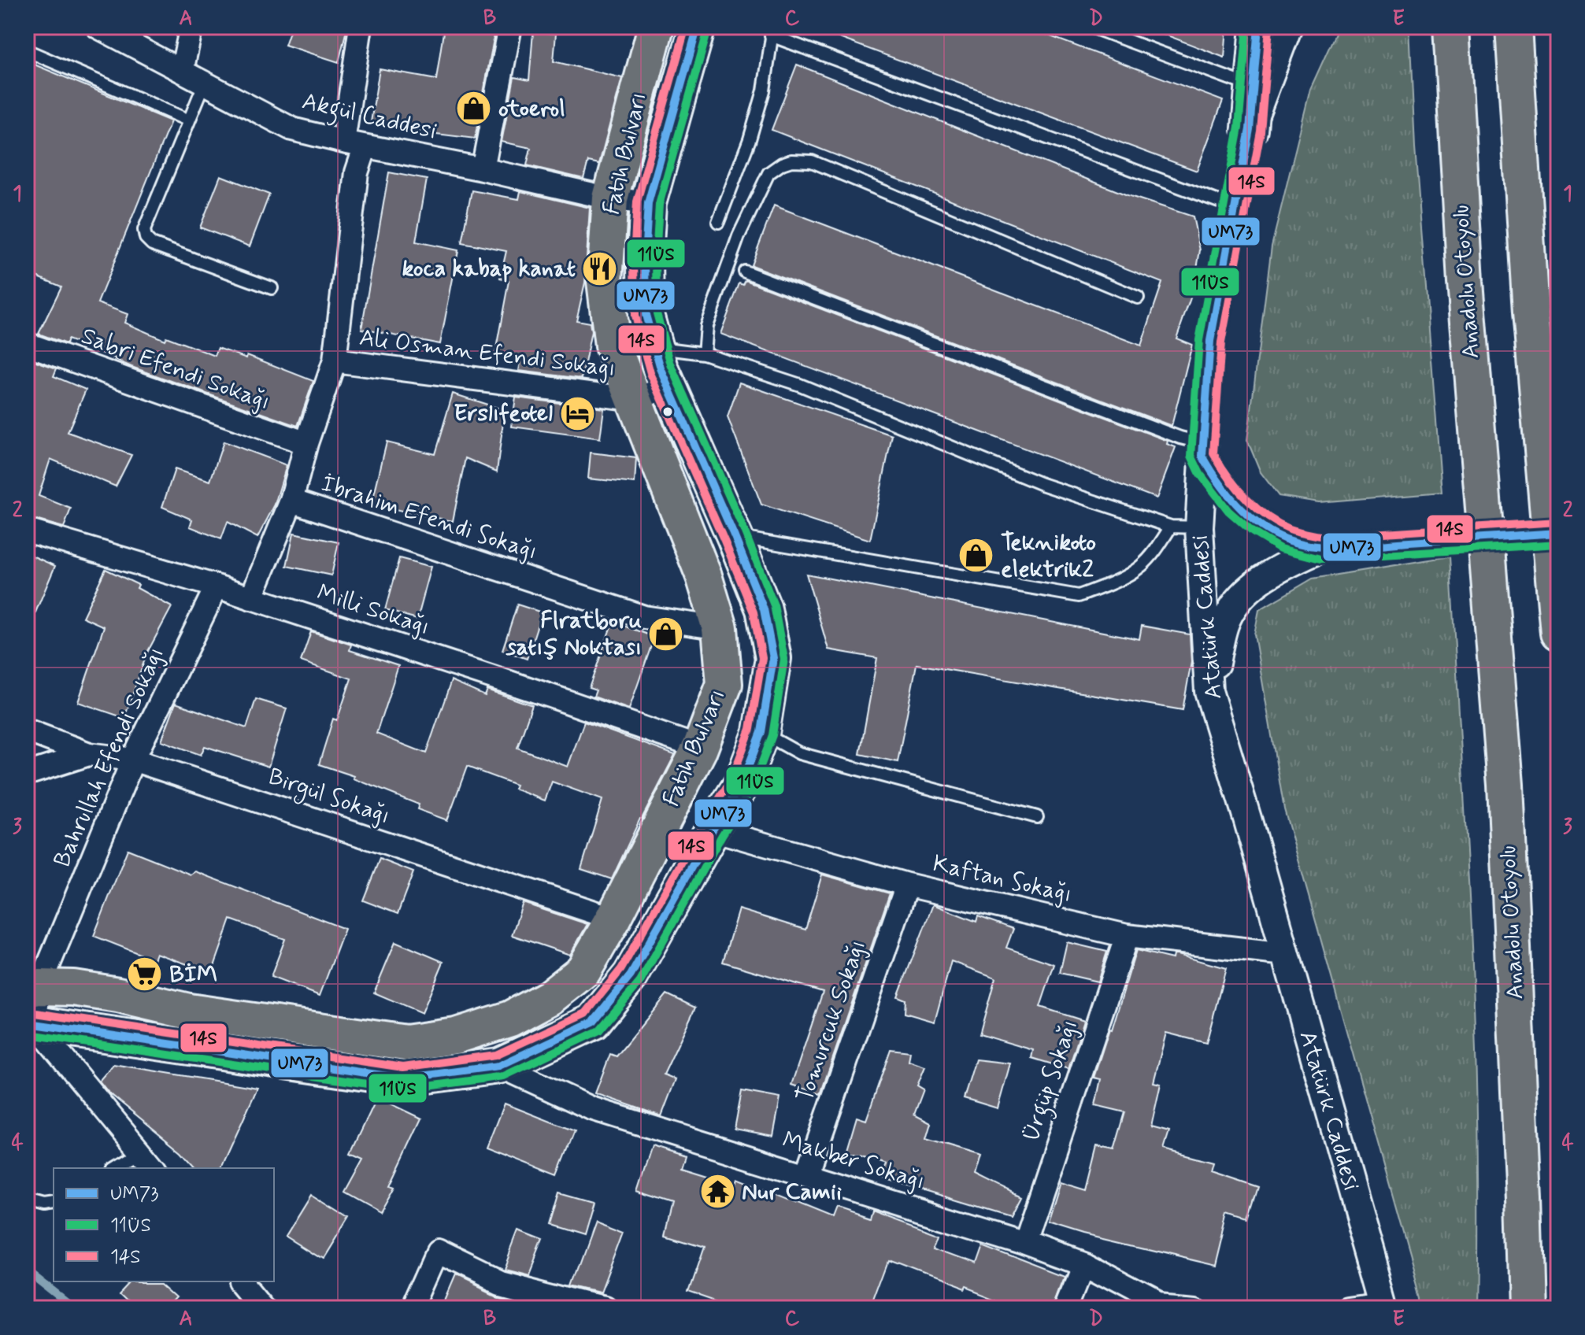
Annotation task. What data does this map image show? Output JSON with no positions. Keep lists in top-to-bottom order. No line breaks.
{"streets":{"main road":["Fatih Bulvarı","Anadolu Otoyolu"],"street":["Akgül Caddesi","Ali Osman Efendi Sokağı","Sabri Efendi Sokağı","İbrahim Efendi Sokağı","Milli Sokağı","Atatürk Caddesi","Bahrullah Efendi Sokağı","Birgül Sokağı","Kaftan Sokağı","Tomurcuk Sokağı","Ürgüp Sokağı","Makber Sokağı"]},"crossings":[["Akgül Caddesi","Fatih Bulvarı"],["Akgül Caddesi","İbrahim Efendi Sokağı"],["Fatih Bulvarı","Ali Osman Efendi Sokağı"],["Fatih Bulvarı","İbrahim Efendi Sokağı"],["Fatih Bulvarı","Milli Sokağı"],["Fatih Bulvarı","Bahrullah Efendi Sokağı"],["Fatih Bulvarı","Birgül Sokağı"],["Fatih Bulvarı","Kaftan Sokağı"],["Fatih Bulvarı","Makber Sokağı"],["Ali Osman Efendi Sokağı","İbrahim Efendi Sokağı"],["Sabri Efendi Sokağı","İbrahim Efendi Sokağı"],["Milli Sokağı","Bahrullah Efendi Sokağı"],["Atatürk Caddesi","Kaftan Sokağı"],["Bahrullah Efendi Sokağı","Birgül Sokağı"],["Kaftan Sokağı","Tomurcuk Sokağı"],["Kaftan Sokağı","Ürgüp Sokağı"],["Tomurcuk Sokağı","Makber Sokağı"],["Ürgüp Sokağı","Makber Sokağı"]],"places":{"shop":["otoerol","Teknikoto elektrik2","Flratboru satış Noktası"],"restaurant":["koca kabap kanat"],"hotel":["Erslıfeotel"],"supermarket":["BİM"],"temple":["Nur Camii"]},"lines":["transit line UM73","transit line 11ÜS","transit line 14S"],"legend":["UM73","11ÜS","14S"],"grid":{"columns":["A","B","C","D","E"],"rows":["1","2","3","4"]}}
